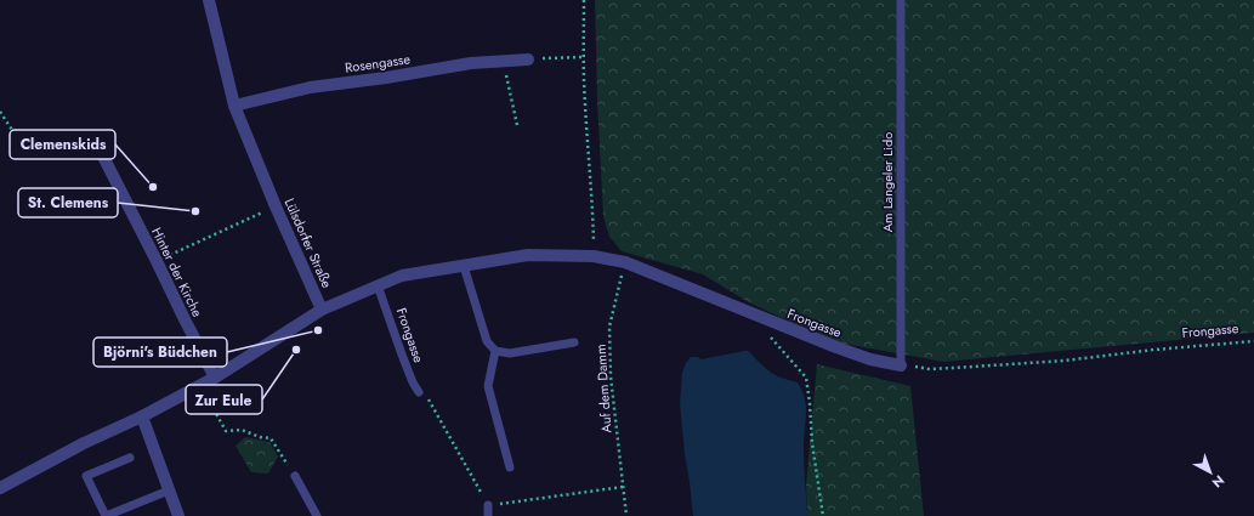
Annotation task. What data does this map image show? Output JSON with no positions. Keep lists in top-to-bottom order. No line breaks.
{"streets":{"street":["Rosengasse","Lülsdorfer Straße","Hinter der Kirche","Frongasse"],"lane":["Am Langeler Lido"],"path":["Auf dem Damm"]},"crossings":[["Rosengasse","Lülsdorfer Straße"],["Am Langeler Lido","Frongasse"],["Lülsdorfer Straße","Hinter der Kirche"],["Lülsdorfer Straße","Frongasse"],["Frongasse","Auf dem Damm"]],"places":["Clemenskids","St. Clemens","Björni's Büdchen","Zur Eule"],"north":"bottom right"}
